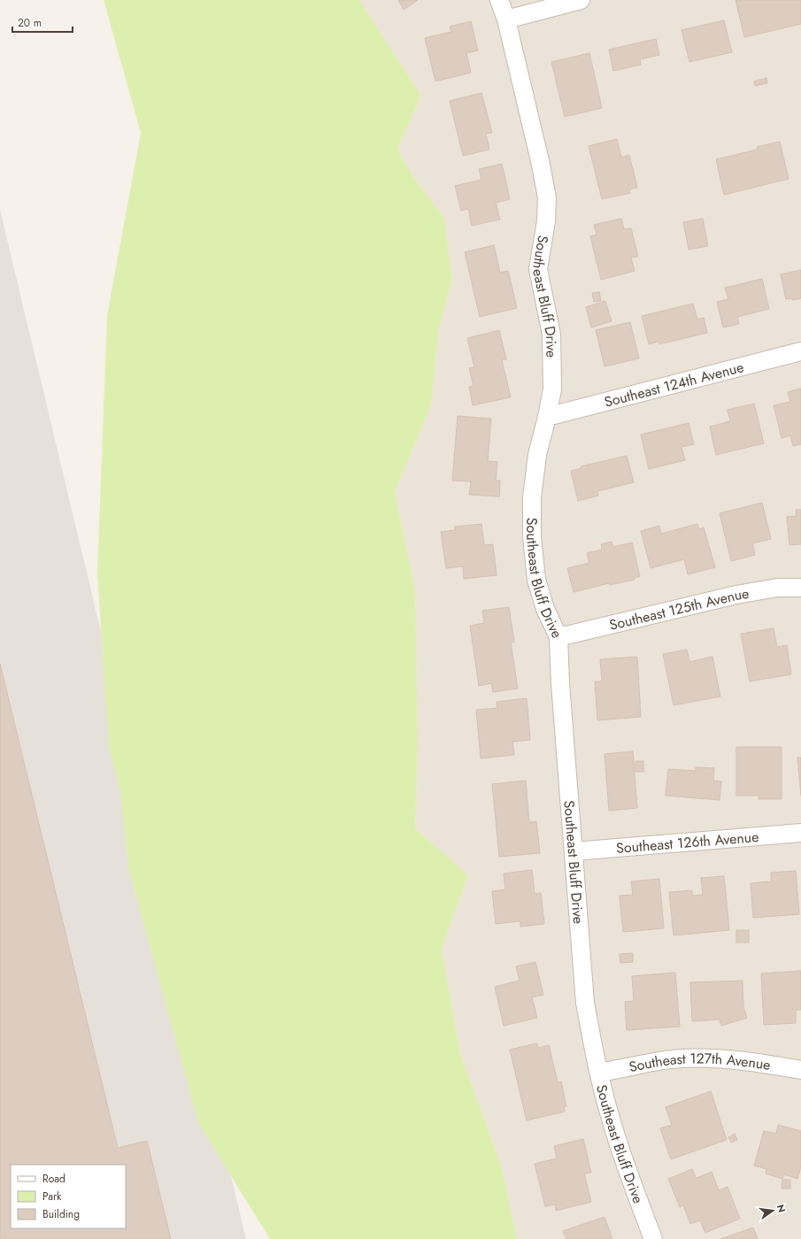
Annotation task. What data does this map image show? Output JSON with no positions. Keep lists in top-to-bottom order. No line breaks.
{"streets":{"street":["Southeast Bluff Drive","Southeast 124th Avenue","Southeast 125th Avenue","Southeast 126th Avenue","Southeast 127th Avenue"]},"crossings":[["Southeast Bluff Drive","Southeast 124th Avenue"],["Southeast Bluff Drive","Southeast 125th Avenue"],["Southeast Bluff Drive","Southeast 126th Avenue"],["Southeast Bluff Drive","Southeast 127th Avenue"]],"legend":["Road","Park","Building"],"scale_bar":"20 m","north":"right"}
